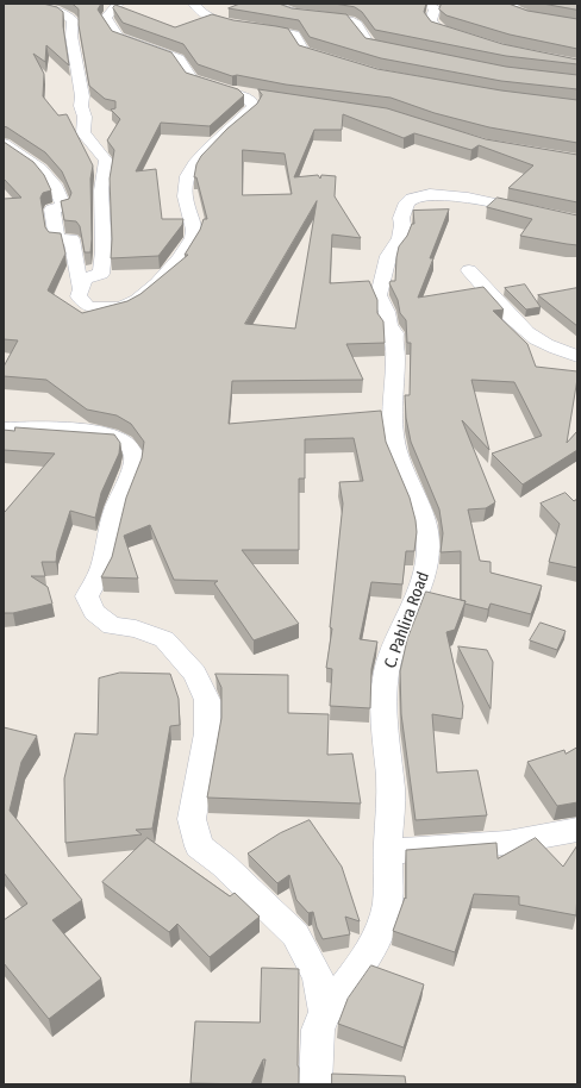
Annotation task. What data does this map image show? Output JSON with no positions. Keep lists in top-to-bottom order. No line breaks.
{"streets":{"street":["C. Pahlira Road"]}}
